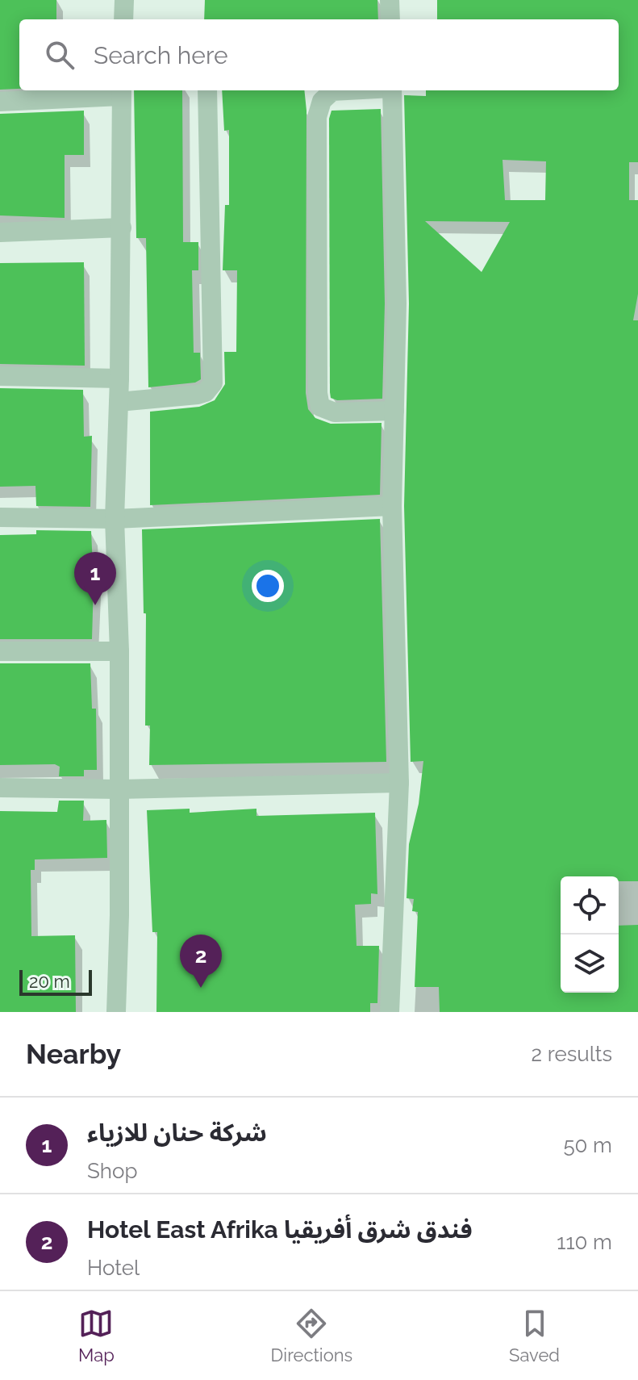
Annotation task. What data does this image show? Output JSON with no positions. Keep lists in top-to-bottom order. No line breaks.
{"scale_bar":"20 m","page":{"search":"Search here","pins":["1","2"],"scale":"20 m","heading":["Nearby","2 results"],"list":[{"mark":"1","name":"شركة حنان للازياء","note":"Shop","value":"50 m"},{"mark":"2","name":"Hotel East Afrika فندق شرق أفريقيا","note":"Hotel","value":"110 m"}],"nav":["Map","Directions","Saved"]}}
